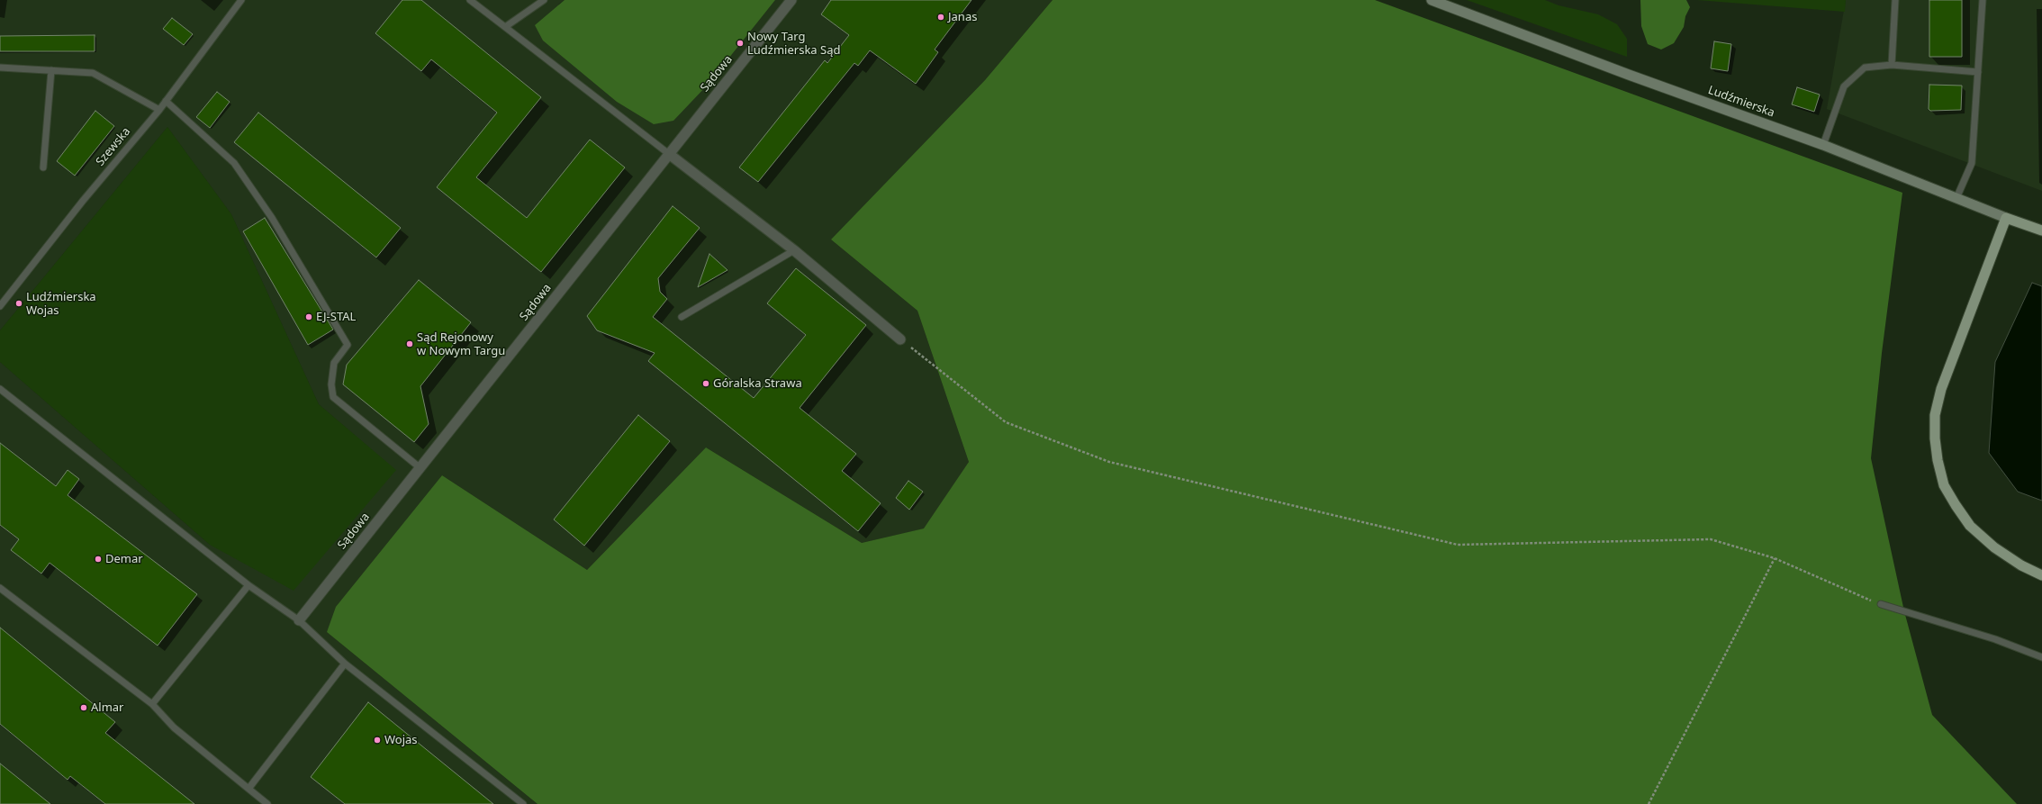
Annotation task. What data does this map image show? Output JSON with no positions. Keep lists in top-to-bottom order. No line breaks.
{"streets":{"main road":["Ludźmierska"],"street":["Sądowa"],"lane":["Szewska"]},"places":["Janas","Nowy Targ Ludźmierska Sąd","Ludźmierska Wojas","EJ-STAL","Sąd Rejonowy w Nowym Targu","Góralska Strawa","Demar","Almar","Wojas"]}
